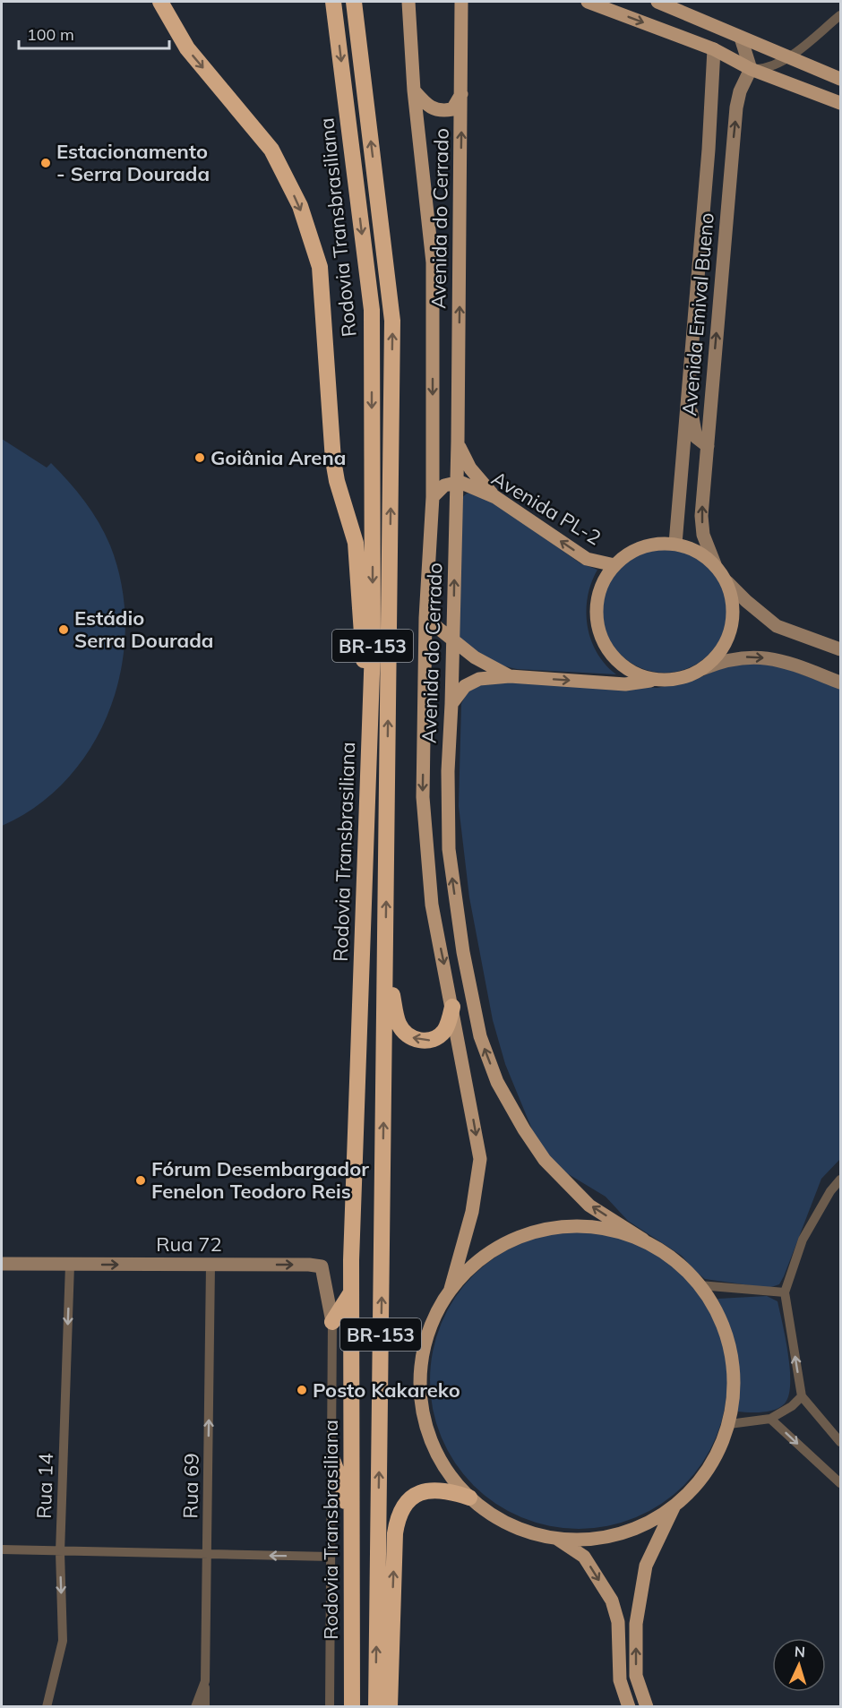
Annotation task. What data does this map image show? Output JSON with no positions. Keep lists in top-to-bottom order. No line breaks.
{"streets":{"highway":["Rodovia Transbrasiliana","BR-153"],"main road":["Avenida do Cerrado","Avenida PL-2"],"street":["Avenida Emival Bueno","Rua 72","Rua 14","Rua 69"]},"crossings":[["Avenida do Cerrado","Avenida PL-2"],["Avenida Emival Bueno","Avenida PL-2"],["Rua 72","Rua 14"],["Rua 72","Rua 69"]],"one_way":["Avenida PL-2","Rua 72","Rua 14","Rua 69"],"places":["Estacionamento - Serra Dourada","Goiânia Arena","Estádio Serra Dourada","Fórum Desembargador Fenelon Teodoro Reis","Posto Kakareko"],"scale_bar":"100 m","north":"top"}
